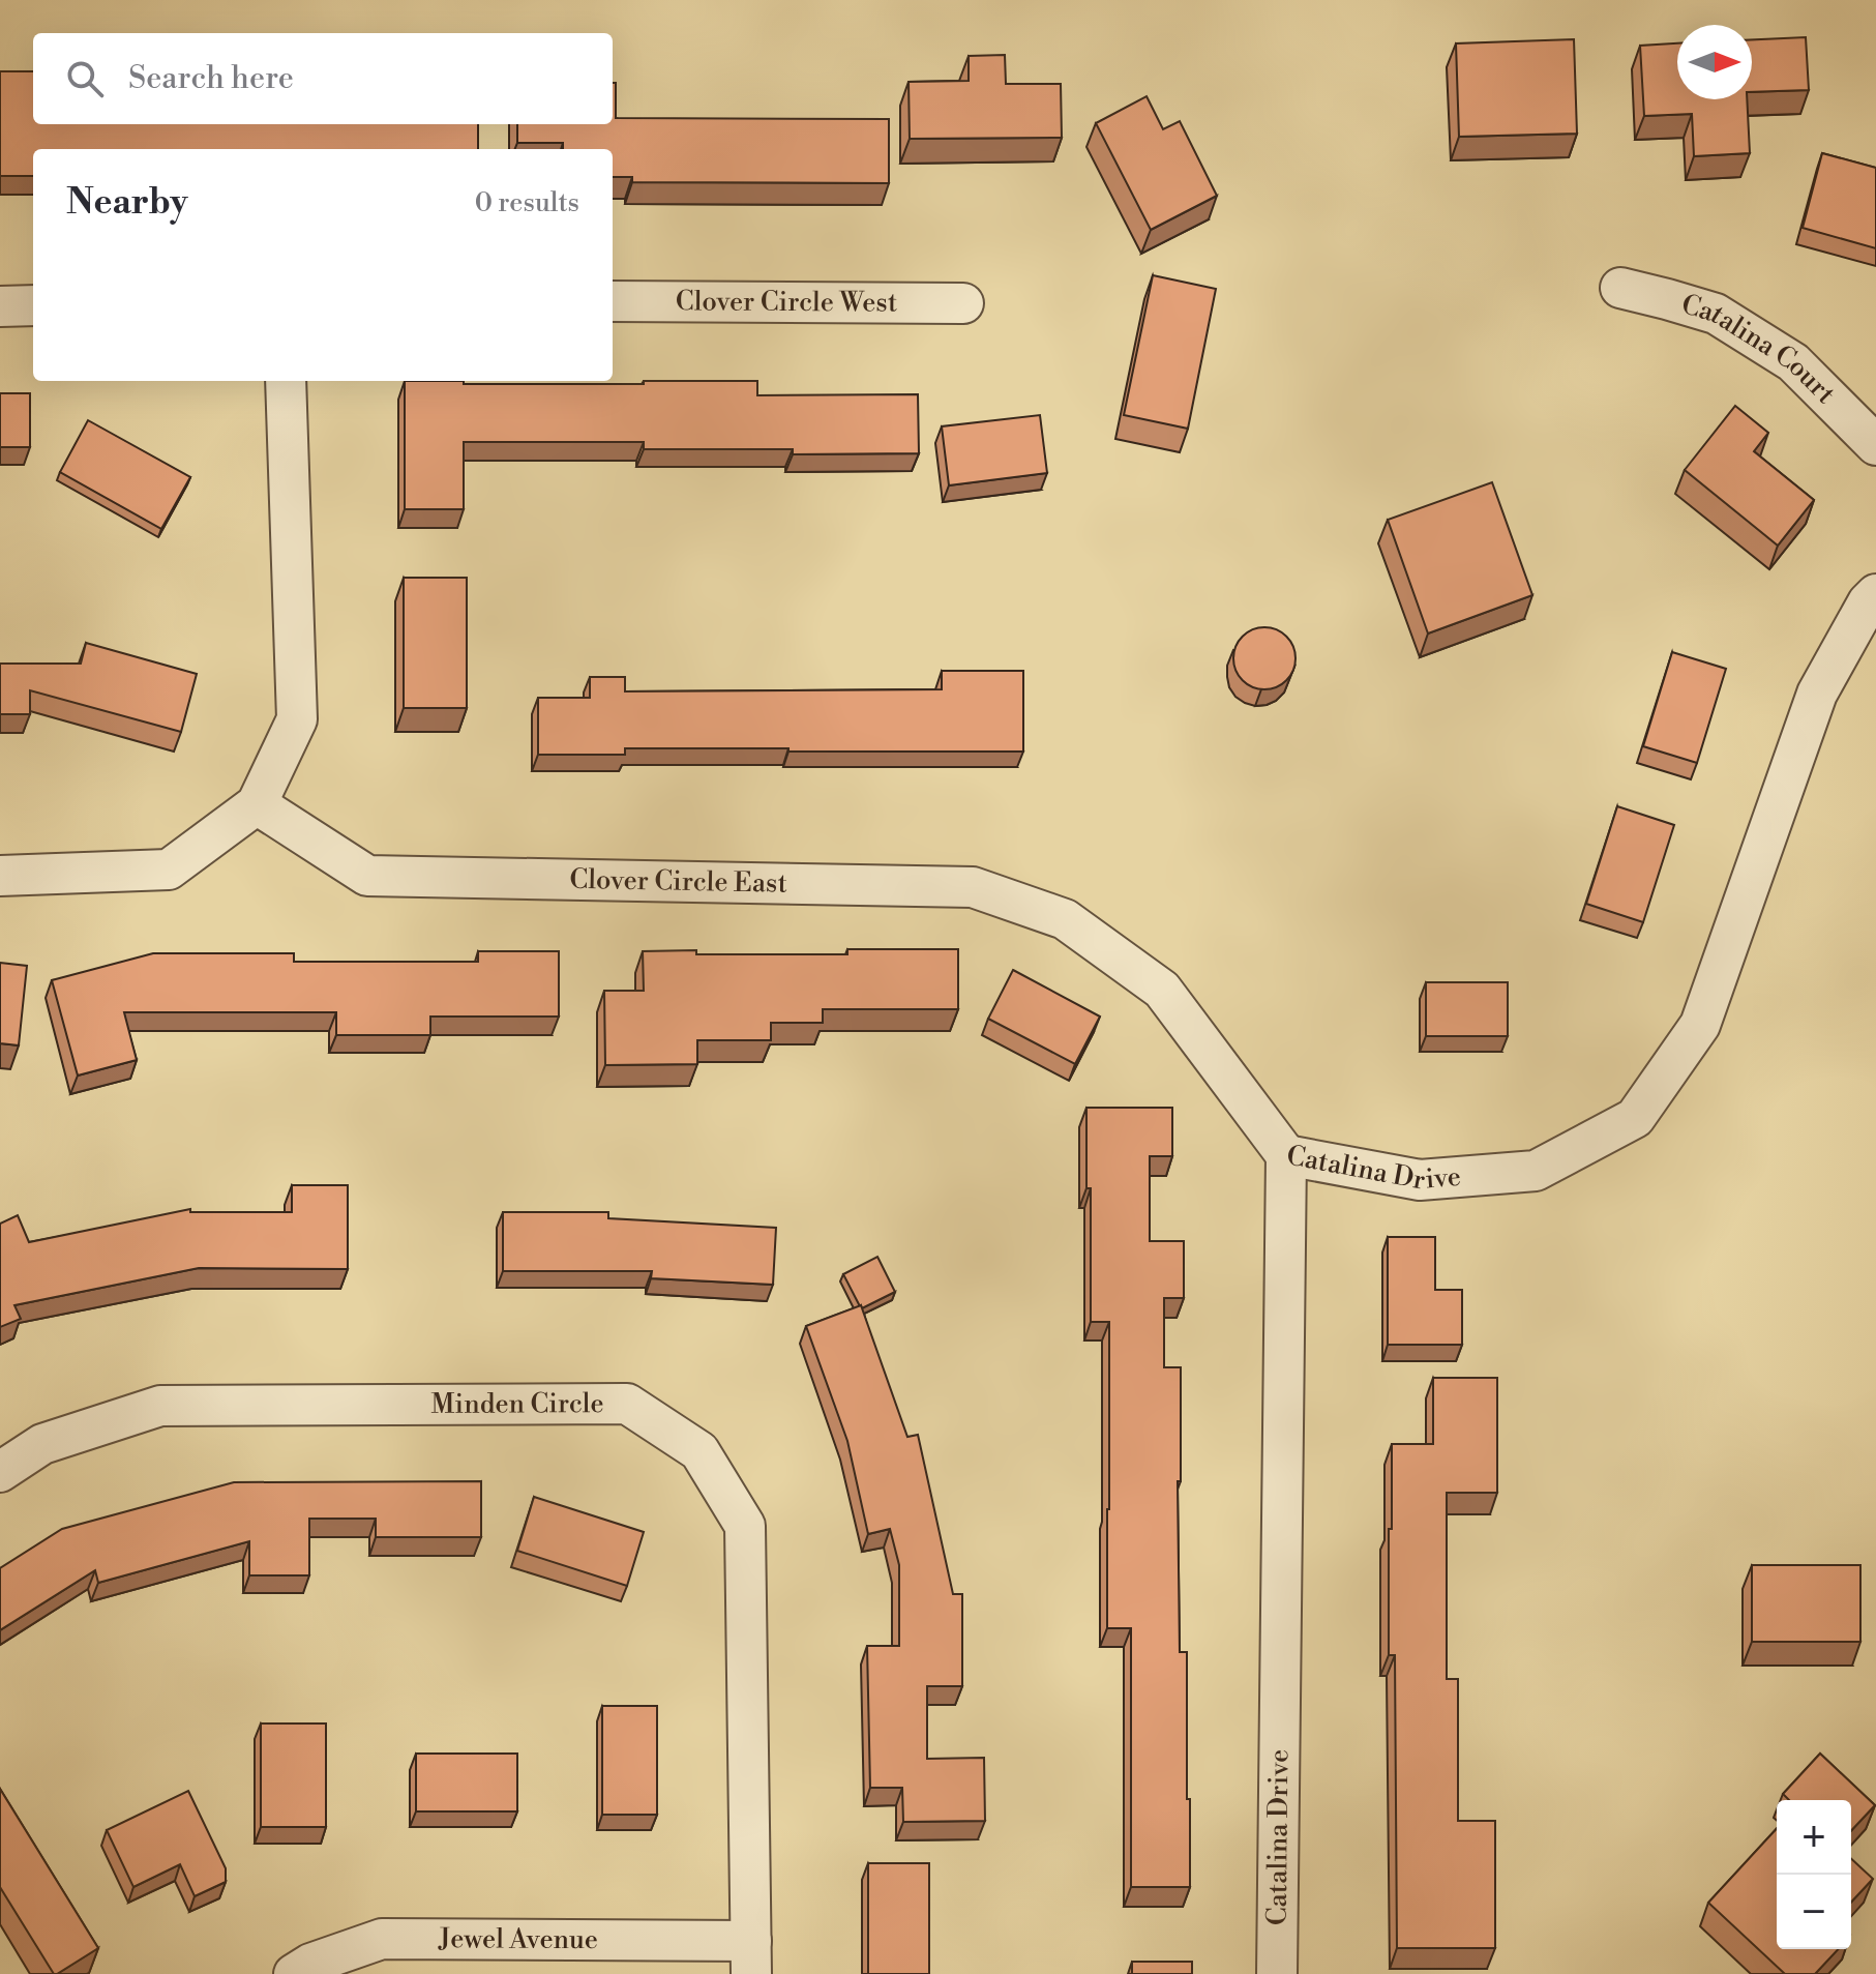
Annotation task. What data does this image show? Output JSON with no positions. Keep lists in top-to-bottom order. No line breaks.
{"streets":{"street":["Clover Circle West","Catalina Court","Clover Circle East","Catalina Drive","Minden Circle","Jewel Avenue"]},"crossings":[["Clover Circle East","Catalina Drive"],["Minden Circle","Jewel Avenue"]],"north":"right","page":{"search":"Search here","heading":["Nearby","0 results"],"map_buttons":["+","−"]}}
